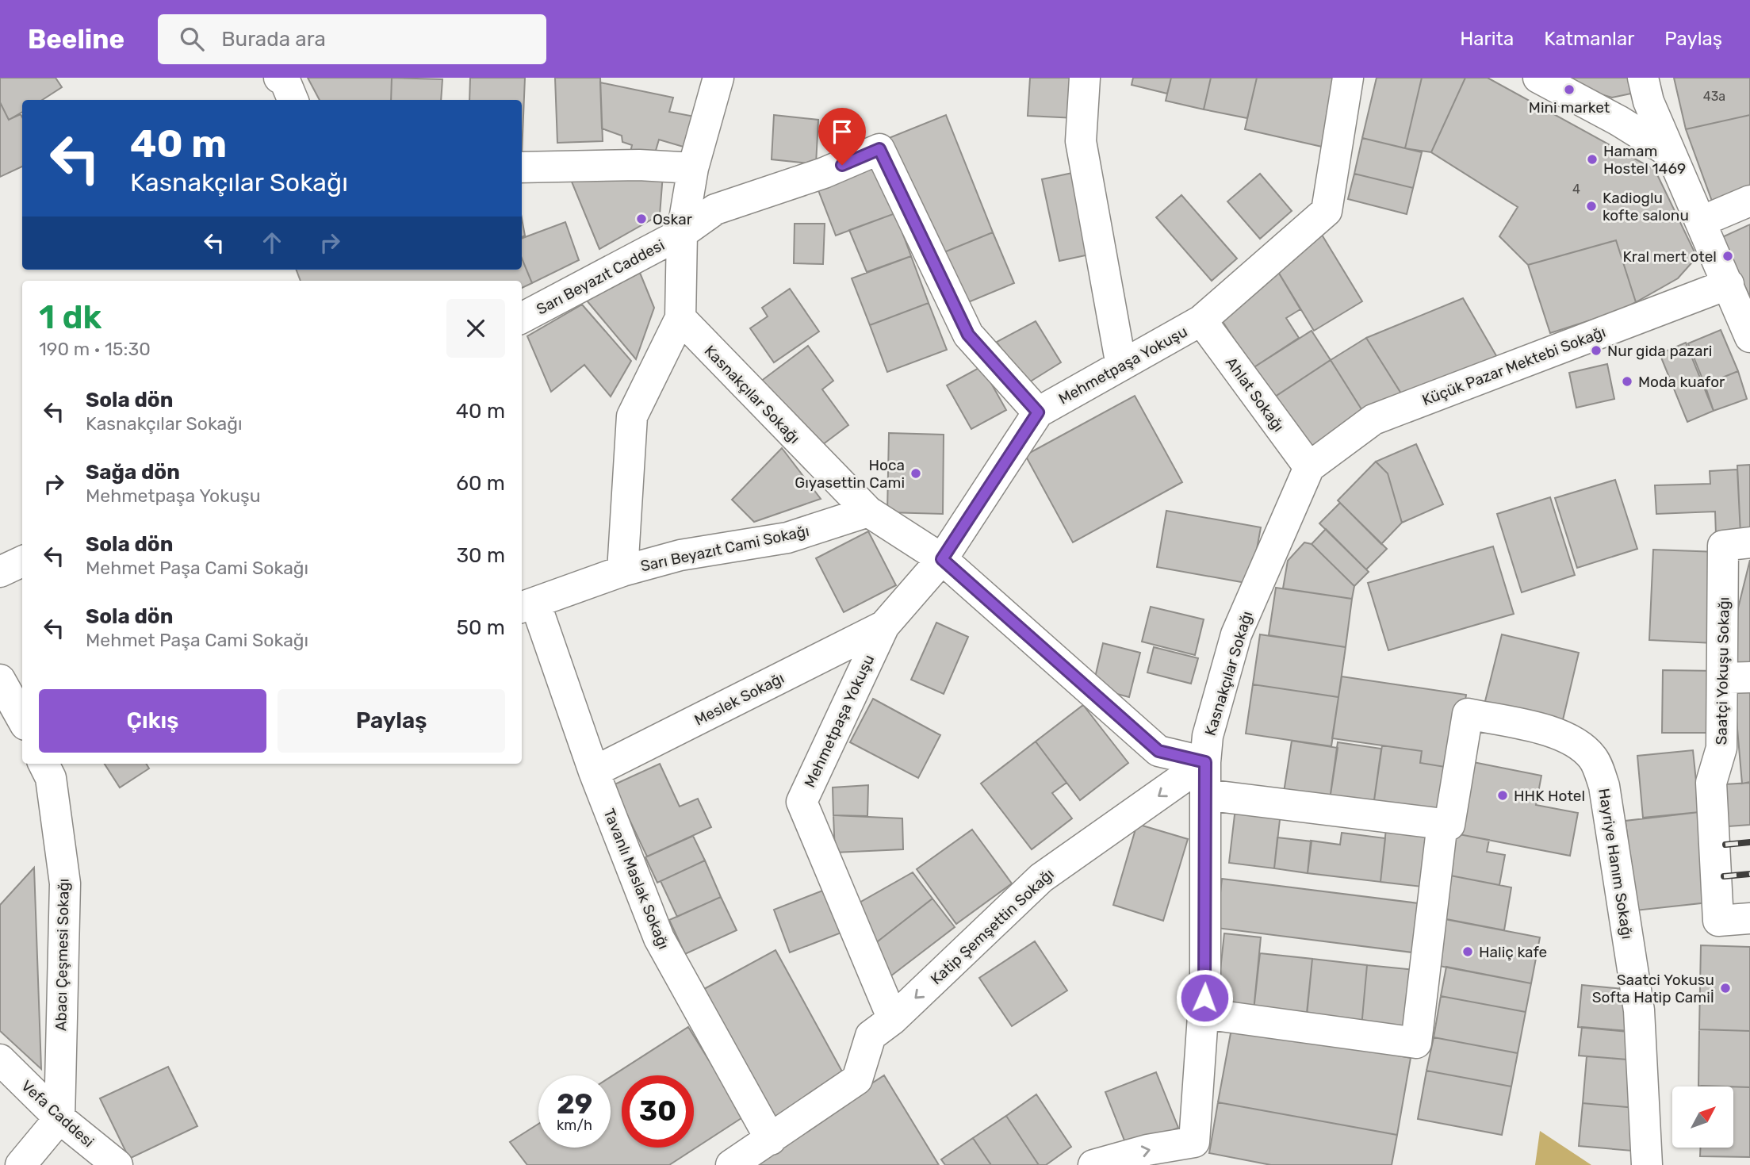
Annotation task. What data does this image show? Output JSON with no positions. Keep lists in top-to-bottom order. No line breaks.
{"streets":{"street":["Sarı Beyazıt Caddesi","Mehmetpaşa Yokuşu","Küçük Pazar Mektebi Sokağı","Kasnakçılar Sokağı","Ahlat Sokağı","Sarı Beyazıt Cami Sokağı","Saatçi Yokuşu Sokağı","Meslek Sokağı","Hayriye Hanım Sokağı","Tavanlı Maslak Sokağı","Katip Şemşettin Sokağı","Abacı Çeşmesi Sokağı","Vefa Caddesi"]},"crossings":[["Sarı Beyazıt Caddesi","Mehmetpaşa Yokuşu"],["Mehmetpaşa Yokuşu","Kasnakçılar Sokağı"],["Mehmetpaşa Yokuşu","Ahlat Sokağı"],["Mehmetpaşa Yokuşu","Meslek Sokağı"],["Mehmetpaşa Yokuşu","Katip Şemşettin Sokağı"],["Küçük Pazar Mektebi Sokağı","Kasnakçılar Sokağı"],["Küçük Pazar Mektebi Sokağı","Ahlat Sokağı"],["Kasnakçılar Sokağı","Ahlat Sokağı"],["Kasnakçılar Sokağı","Sarı Beyazıt Cami Sokağı"],["Kasnakçılar Sokağı","Katip Şemşettin Sokağı"],["Sarı Beyazıt Cami Sokağı","Tavanlı Maslak Sokağı"],["Meslek Sokağı","Tavanlı Maslak Sokağı"],["Tavanlı Maslak Sokağı","Katip Şemşettin Sokağı"],["Abacı Çeşmesi Sokağı","Vefa Caddesi"]],"one_way":["Katip Şemşettin Sokağı"],"places":["Mini market","Hamam Hostel 1469","Kadioglu kofte salonu","Oskar","Kral mert otel","Nur gida pazari","Moda kuafor","Hoca Gıyasettin Cami","HHK Hotel","Haliç kafe","Saatci Yokusu Softa Hatip Camiİ"],"house_numbers":["43a","4"],"north":"top right","page":{"header":"Beeline","search":"Burada ara","nav":["Harita","Katmanlar","Paylaş"],"turn":["40 m","Kasnakçılar Sokağı"],"heading":["1 dk","190 m · 15:30"],"list":[{"name":"Sola dön","note":"Kasnakçılar Sokağı","value":"40 m"},{"name":"Sağa dön","note":"Mehmetpaşa Yokuşu","value":"60 m"},{"name":"Sola dön","note":"Mehmet Paşa Cami Sokağı","value":"30 m"},{"name":"Sola dön","note":"Mehmet Paşa Cami Sokağı","value":"50 m"}],"buttons":["Çıkış","Paylaş"],"speed":"29 km/h","limit":"30"}}
